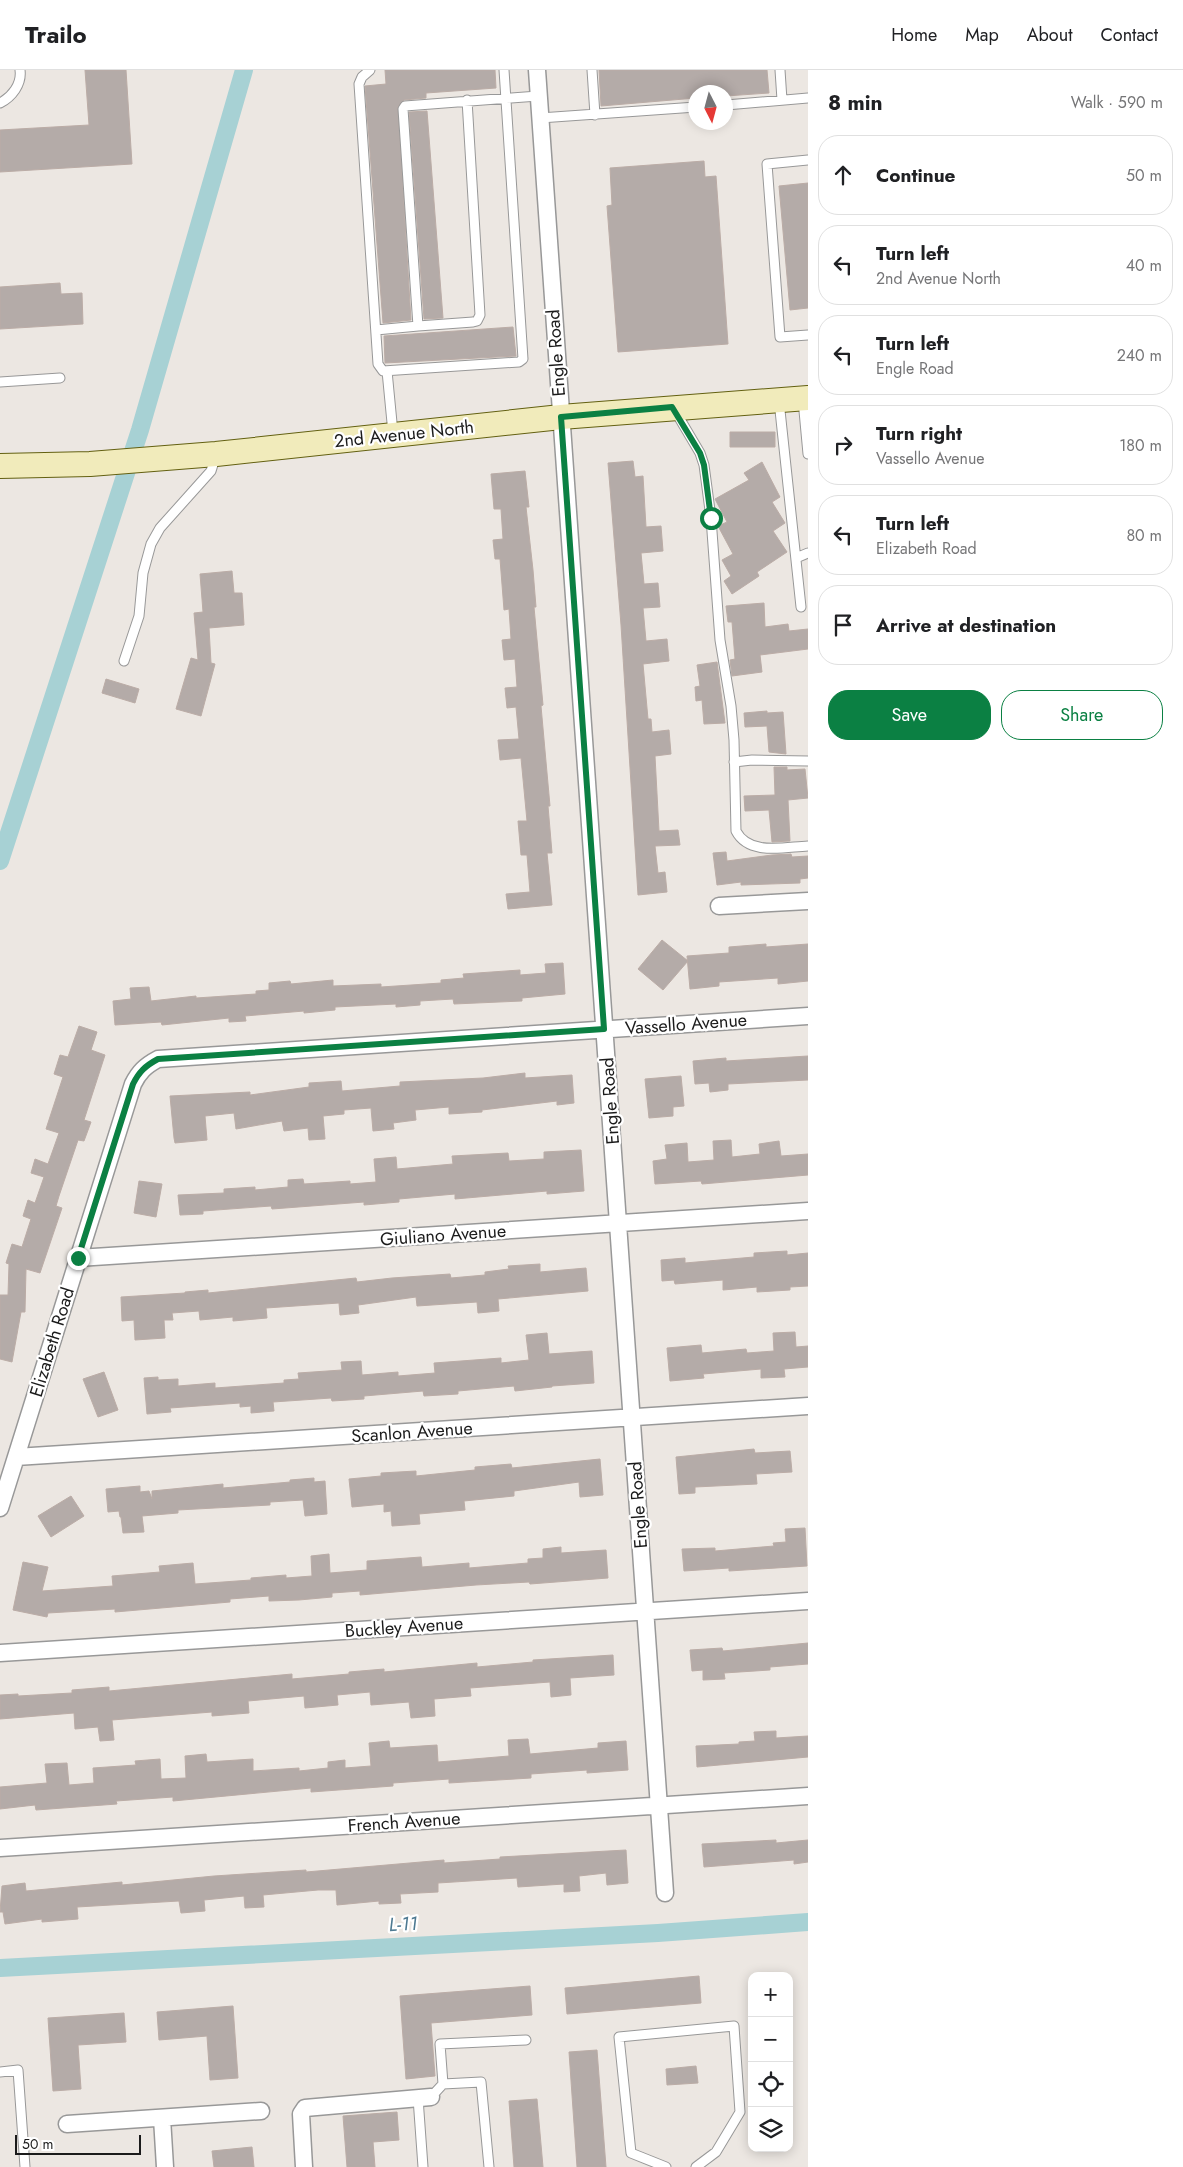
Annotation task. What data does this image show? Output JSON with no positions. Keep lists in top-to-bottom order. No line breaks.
{"streets":{"street":["Engle Road","2nd Avenue North","Vassello Avenue","Giuliano Avenue","Elizabeth Road","Scanlon Avenue","Buckley Avenue","French Avenue"]},"crossings":[["Engle Road","2nd Avenue North"],["Engle Road","Vassello Avenue"],["Engle Road","Giuliano Avenue"],["Engle Road","Scanlon Avenue"],["Engle Road","Buckley Avenue"],["Engle Road","French Avenue"],["Vassello Avenue","Elizabeth Road"],["Giuliano Avenue","Elizabeth Road"],["Elizabeth Road","Scanlon Avenue"]],"water":["L-11"],"scale_bar":"50 m","north":"bottom","page":{"header":"Trailo","nav":["Home","Map","About","Contact"],"heading":["8 min","Walk · 590 m"],"list":[["Continue","50 m"],["Turn left","2nd Avenue North","40 m"],["Turn left","Engle Road","240 m"],["Turn right","Vassello Avenue","180 m"],["Turn left","Elizabeth Road","80 m"],"Arrive at destination"],"buttons":["Save","Share"],"map_buttons":["+","−"],"scale":"50 m"}}
